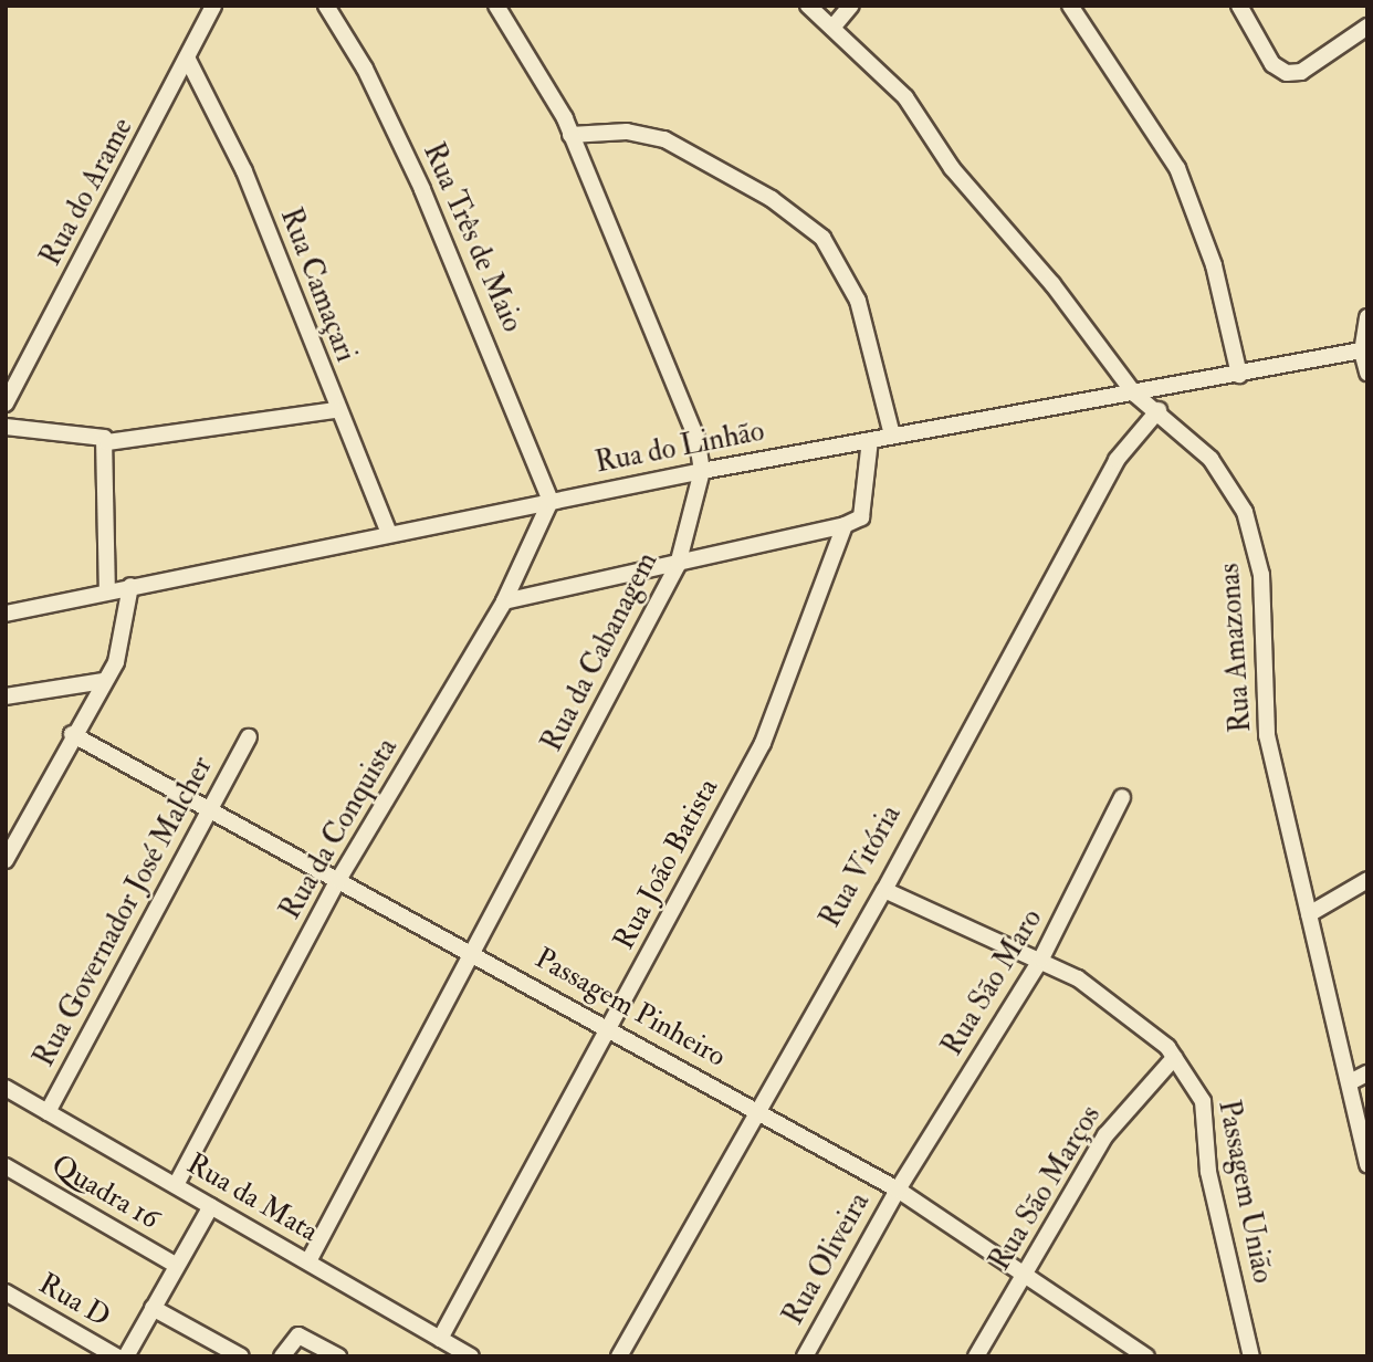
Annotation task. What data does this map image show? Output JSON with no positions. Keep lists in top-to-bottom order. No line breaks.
{"streets":{"street":["Rua do Arame","Rua Três de Maio","Rua Camaçari","Rua do Linhão","Rua Amazonas","Rua da Cabanagem","Rua da Conquista","Rua João Batista","Rua Vitória","Rua Governador José Malcher","Rua São Maro","Passagem Pinheiro","Rua São Marços","Passagem União","Quadra 16","Rua da Mata","Rua Oliveira","Rua D"]},"crossings":[["Rua do Arame","Rua Camaçari"],["Rua Três de Maio","Rua do Linhão"],["Rua Três de Maio","Rua da Conquista"],["Rua Camaçari","Rua do Linhão"],["Rua do Linhão","Rua Amazonas"],["Rua do Linhão","Rua da Cabanagem"],["Rua do Linhão","Rua da Conquista"],["Rua Amazonas","Rua Vitória"],["Rua da Cabanagem","Passagem Pinheiro"],["Rua da Cabanagem","Rua da Mata"],["Rua da Conquista","Passagem Pinheiro"],["Rua da Conquista","Rua da Mata"],["Rua João Batista","Passagem Pinheiro"],["Rua João Batista","Rua da Mata"],["Rua Vitória","Passagem Pinheiro"],["Rua Vitória","Passagem União"],["Rua Governador José Malcher","Passagem Pinheiro"],["Rua Governador José Malcher","Rua da Mata"],["Rua São Maro","Passagem Pinheiro"],["Rua São Maro","Passagem União"],["Rua São Maro","Rua Oliveira"],["Passagem Pinheiro","Rua São Marços"],["Passagem Pinheiro","Rua Oliveira"],["Rua São Marços","Passagem União"]]}
